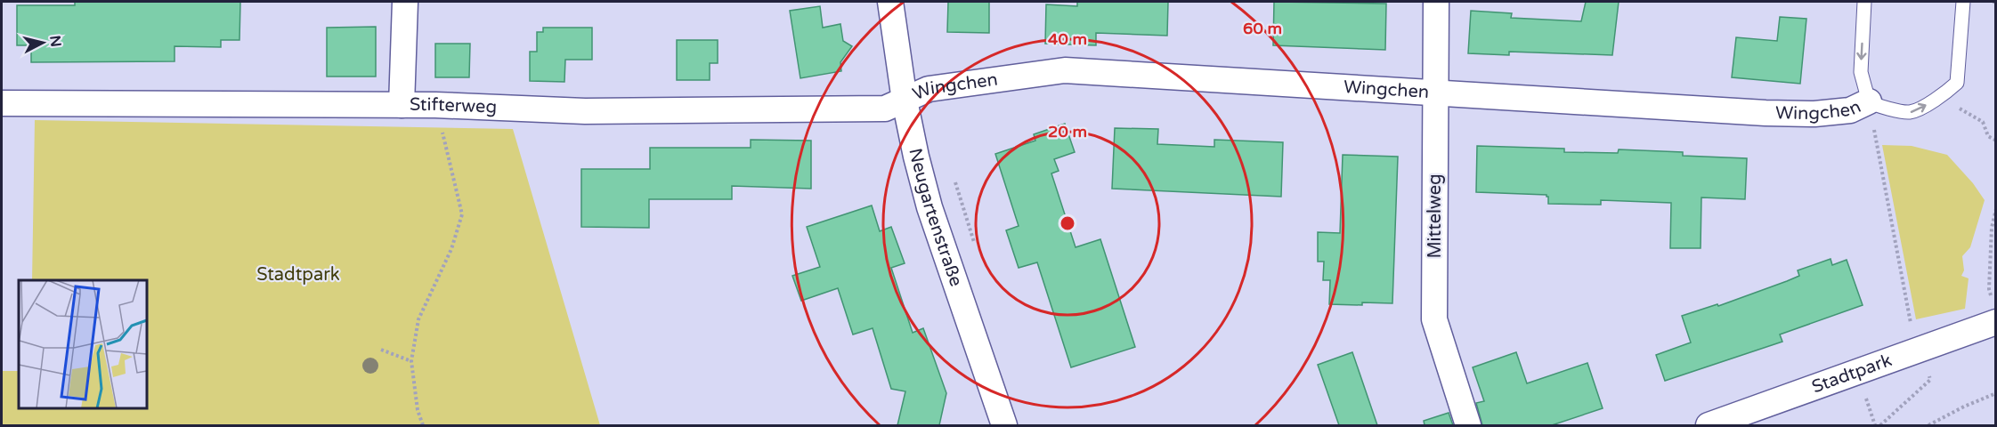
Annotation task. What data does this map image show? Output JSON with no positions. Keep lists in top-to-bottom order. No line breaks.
{"streets":{"street":["Wingchen","Stifterweg","Neugartenstraße","Mittelweg","Stadtpark"]},"crossings":[["Wingchen","Stifterweg"],["Wingchen","Neugartenstraße"],["Wingchen","Mittelweg"],["Stifterweg","Neugartenstraße"]],"parks":["Stadtpark"],"north":"right","rings":["60 m","40 m","20 m"]}
